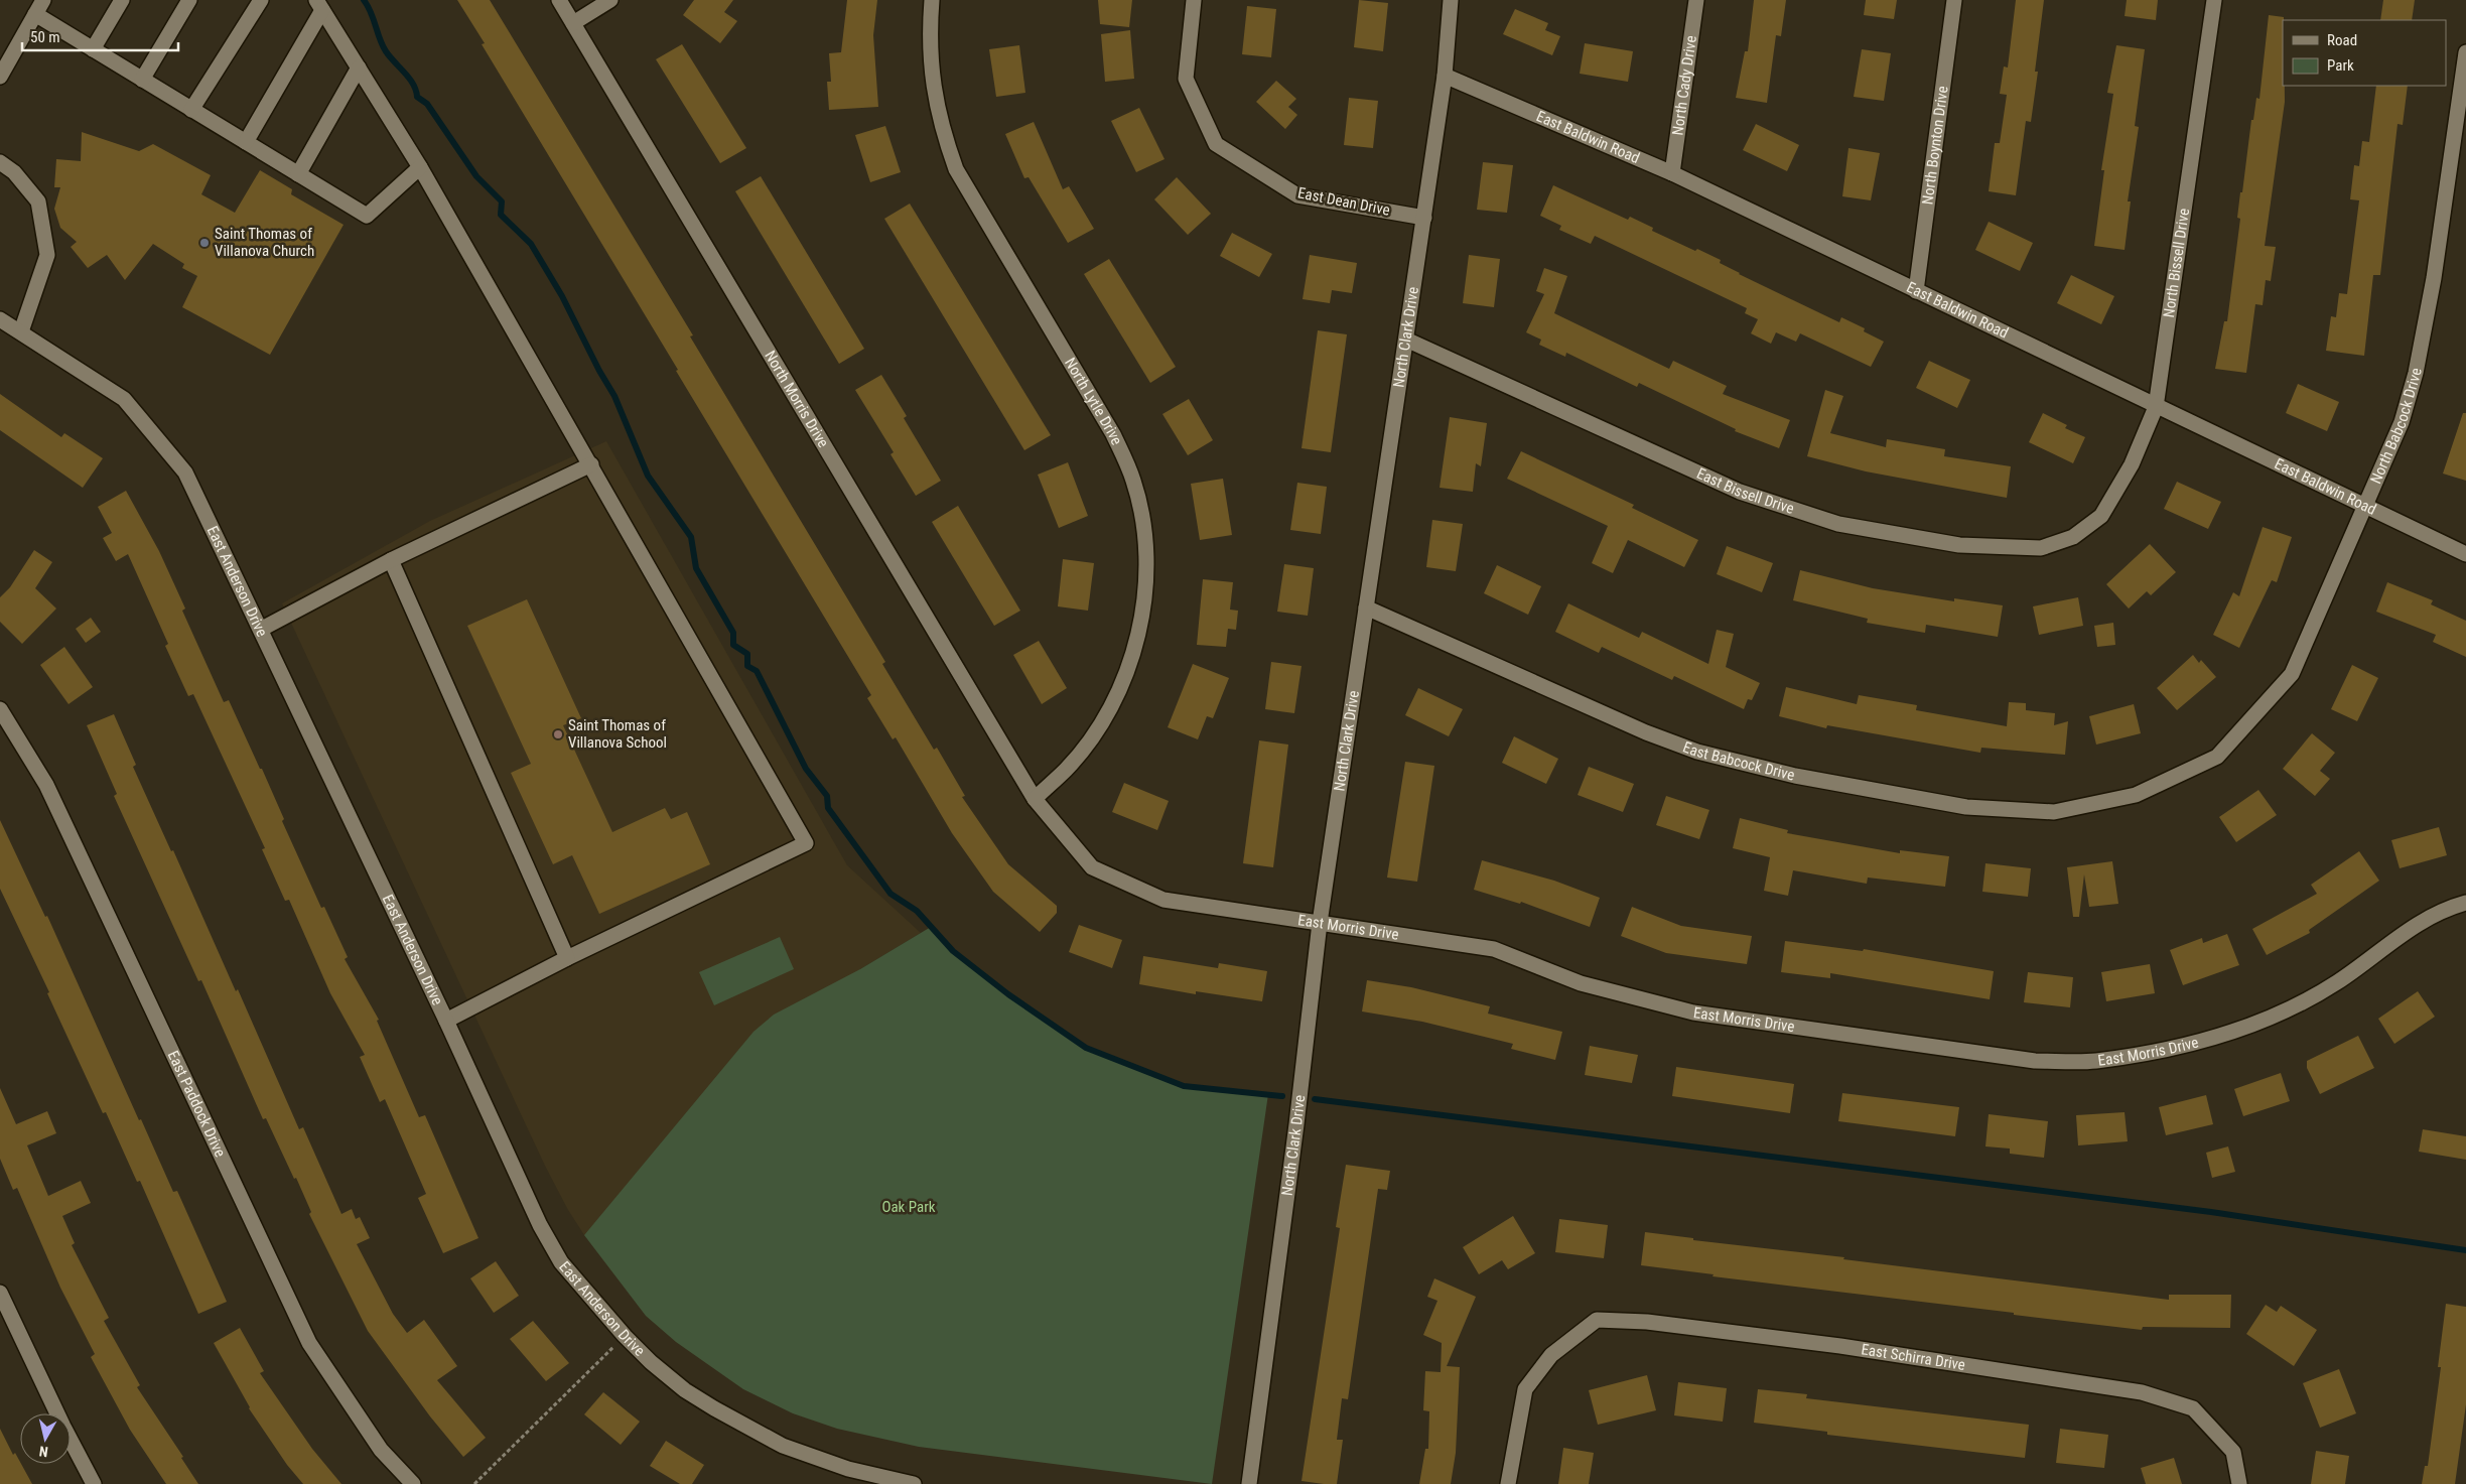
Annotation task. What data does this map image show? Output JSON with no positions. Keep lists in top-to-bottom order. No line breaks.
{"streets":{"street":["North Cady Drive","East Baldwin Road","North Boynton Drive","East Dean Drive","North Bissell Drive","North Clark Drive","North Morris Drive","North Lytle Drive","North Babcock Drive","East Bissell Drive","East Anderson Drive","East Babcock Drive","East Morris Drive","East Paddock Drive","East Schirra Drive"]},"crossings":[["North Cady Drive","East Baldwin Road"],["East Baldwin Road","North Boynton Drive"],["East Baldwin Road","North Bissell Drive"],["East Baldwin Road","North Clark Drive"],["East Baldwin Road","North Babcock Drive"],["East Dean Drive","North Clark Drive"],["North Bissell Drive","East Bissell Drive"],["North Clark Drive","East Bissell Drive"],["North Clark Drive","East Babcock Drive"],["North Clark Drive","East Morris Drive"],["North Morris Drive","North Lytle Drive"],["North Morris Drive","East Morris Drive"],["North Lytle Drive","East Morris Drive"],["North Babcock Drive","East Babcock Drive"]],"parks":["Oak Park"],"places":["Saint Thomas of Villanova Church","Saint Thomas of Villanova School"],"legend":["Road","Park"],"scale_bar":"50 m","north":"bottom"}
